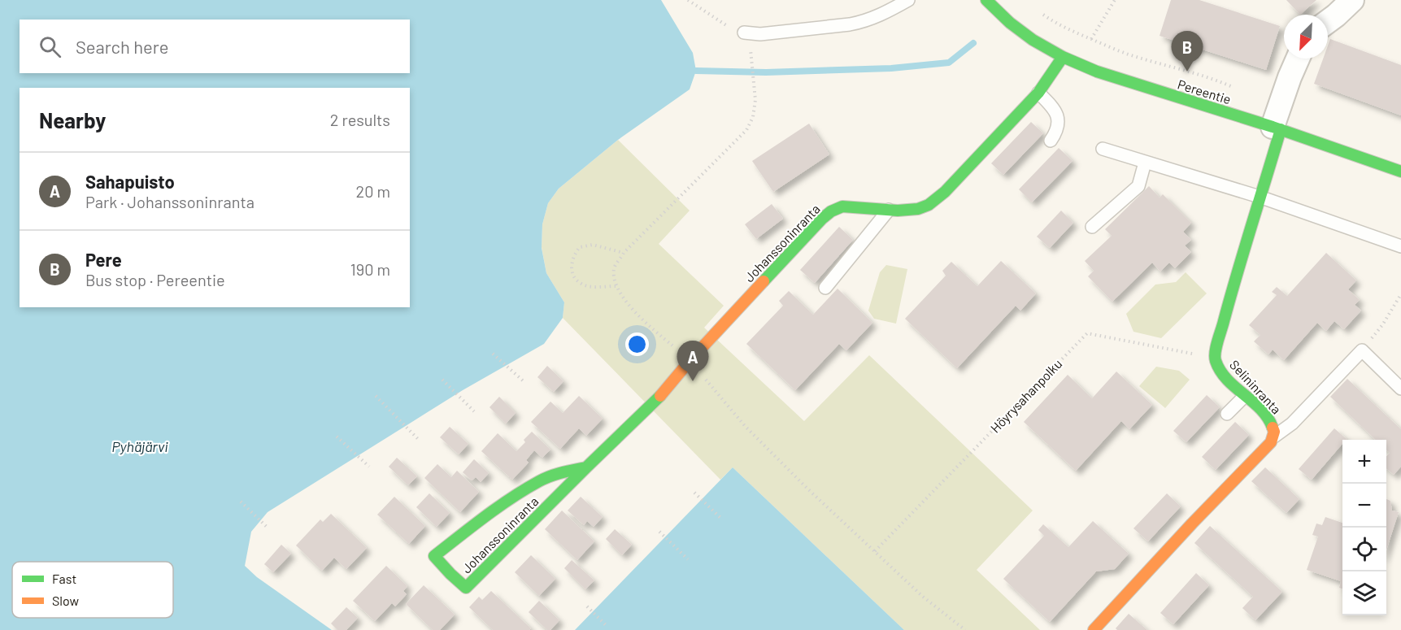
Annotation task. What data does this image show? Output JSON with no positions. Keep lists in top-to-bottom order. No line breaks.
{"streets":{"street":["Pereentie","Johanssoninranta","Selininranta"],"path":["Höyrysahanpolku"]},"crossings":[["Pereentie","Johanssoninranta"],["Pereentie","Selininranta"],["Selininranta","Höyrysahanpolku"]],"water":["Pyhäjärvi"],"legend":["Fast","Slow"],"north":"bottom left","page":{"search":"Search here","pins":["B","A"],"heading":["Nearby","2 results"],"list":[{"mark":"A","name":"Sahapuisto","note":"Park · Johanssoninranta","value":"20 m"},{"mark":"B","name":"Pere","note":"Bus stop · Pereentie","value":"190 m"}],"map_buttons":["+","−"]}}
